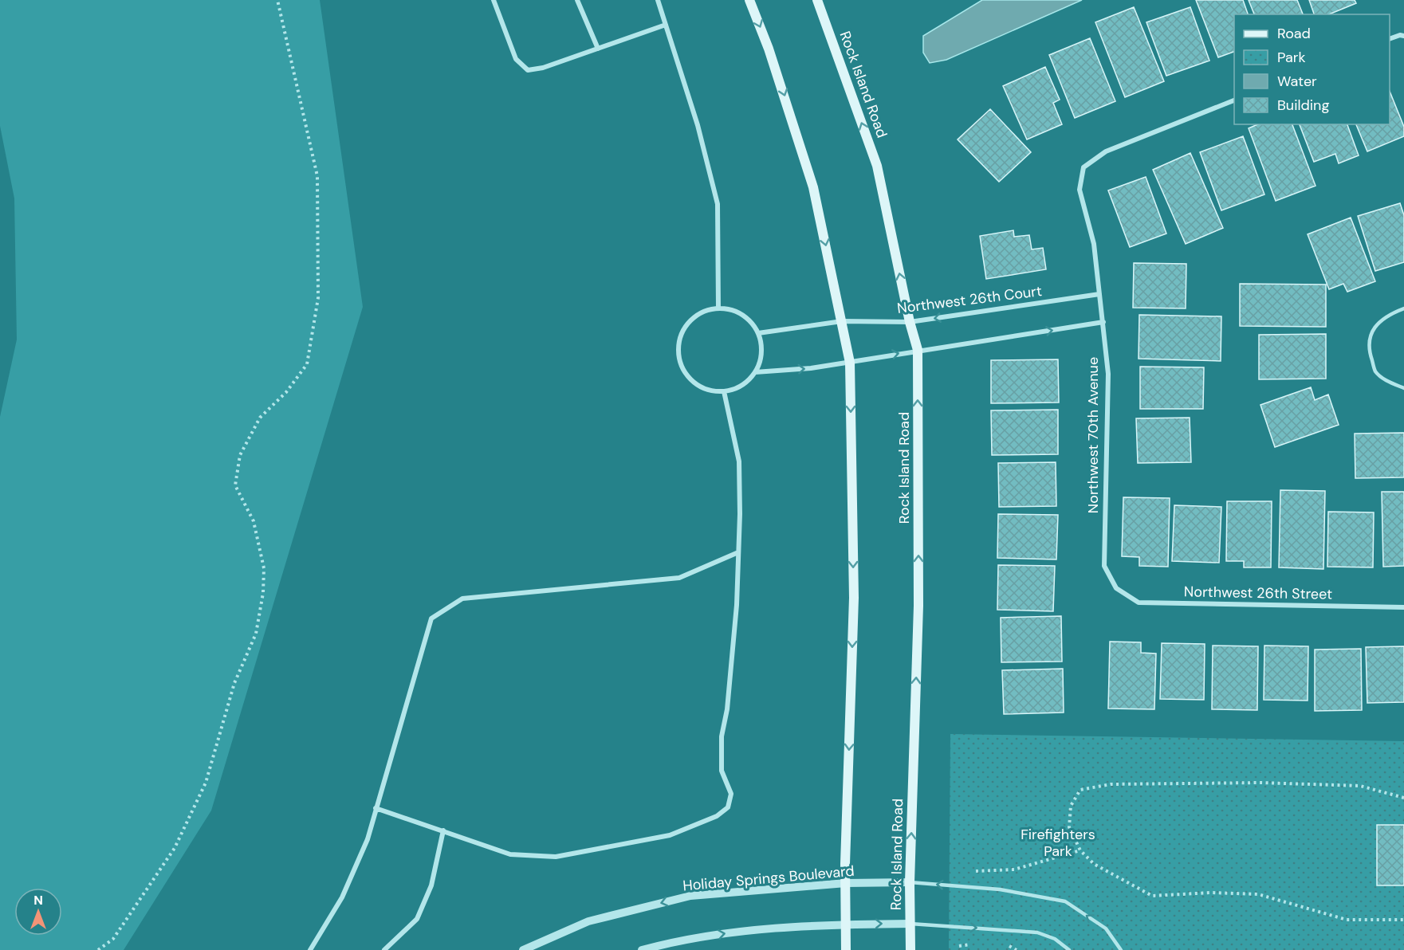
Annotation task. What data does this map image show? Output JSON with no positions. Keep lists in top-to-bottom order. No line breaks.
{"streets":{"main road":["Rock Island Road"],"street":["Northwest 26th Court","Northwest 70th Avenue","Northwest 26th Street","Holiday Springs Boulevard"]},"crossings":[["Rock Island Road","Northwest 26th Court"],["Rock Island Road","Holiday Springs Boulevard"],["Northwest 26th Court","Northwest 70th Avenue"],["Northwest 70th Avenue","Northwest 26th Street"]],"parks":["Firefighters Park"],"legend":["Road","Park","Water","Building"],"north":"top"}
